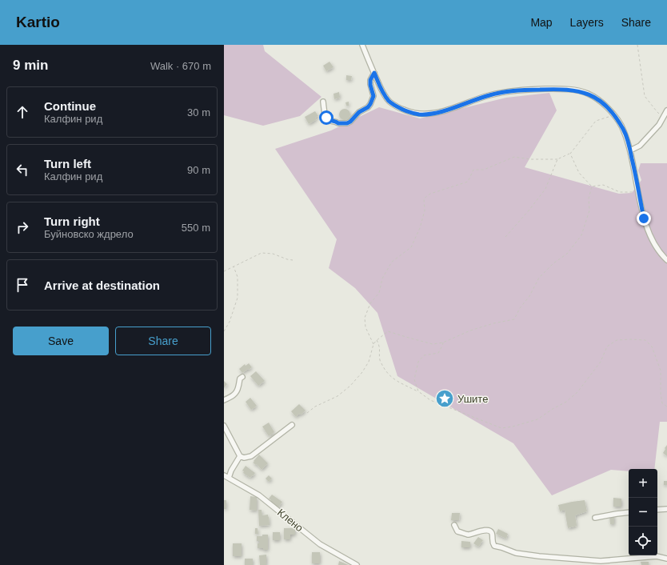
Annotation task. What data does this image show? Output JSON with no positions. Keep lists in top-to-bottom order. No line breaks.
{"streets":{"street":["Клено"]},"places":{"place":["Ушите"]},"page":{"header":"Kartio","nav":["Map","Layers","Share"],"heading":["9 min","Walk · 670 m"],"list":[["Continue","Калфин рид","30 m"],["Turn left","Калфин рид","90 m"],["Turn right","Буйновско ждрело","550 m"],"Arrive at destination"],"buttons":["Save","Share"],"map_buttons":["+","−"]}}
